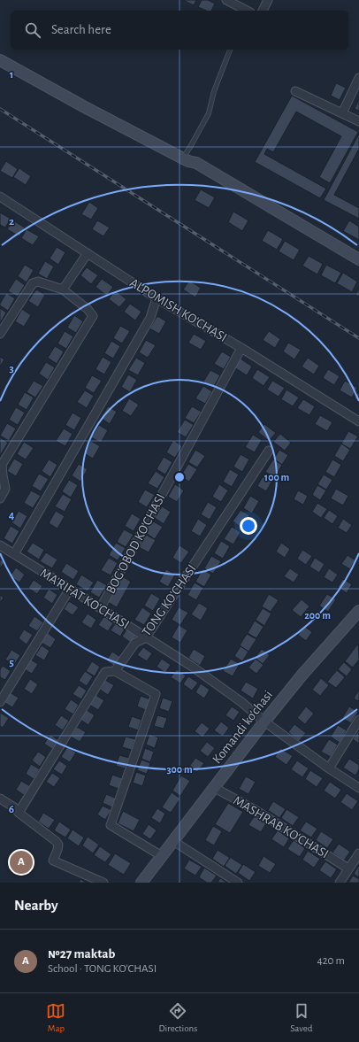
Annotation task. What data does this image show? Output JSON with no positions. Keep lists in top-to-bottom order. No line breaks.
{"streets":{"main road":["Komandi ko‘chasi"],"street":["ALPOMISH KO'CHASI","BOG'OBOD KO'CHASI","MA'RIFAT KO'CHASI","TONG KO'CHASI","MASHRAB KO'CHASI"]},"crossings":[["ALPOMISH KO'CHASI","BOG'OBOD KO'CHASI"],["BOG'OBOD KO'CHASI","MA'RIFAT KO'CHASI"],["MA'RIFAT KO'CHASI","TONG KO'CHASI"],["MA'RIFAT KO'CHASI","Komandi ko‘chasi"],["Komandi ko‘chasi","MASHRAB KO'CHASI"]],"page":{"search":"Search here","pins":"A","heading":"Nearby","list":[{"mark":"A","name":"№27 maktab","note":"School · TONG KO'CHASI","value":"420 m"}],"nav":["Map","Directions","Saved"]},"grid":{"rows":["1","2","3","4","5","6"]},"rings":["100 m","200 m","300 m"]}
